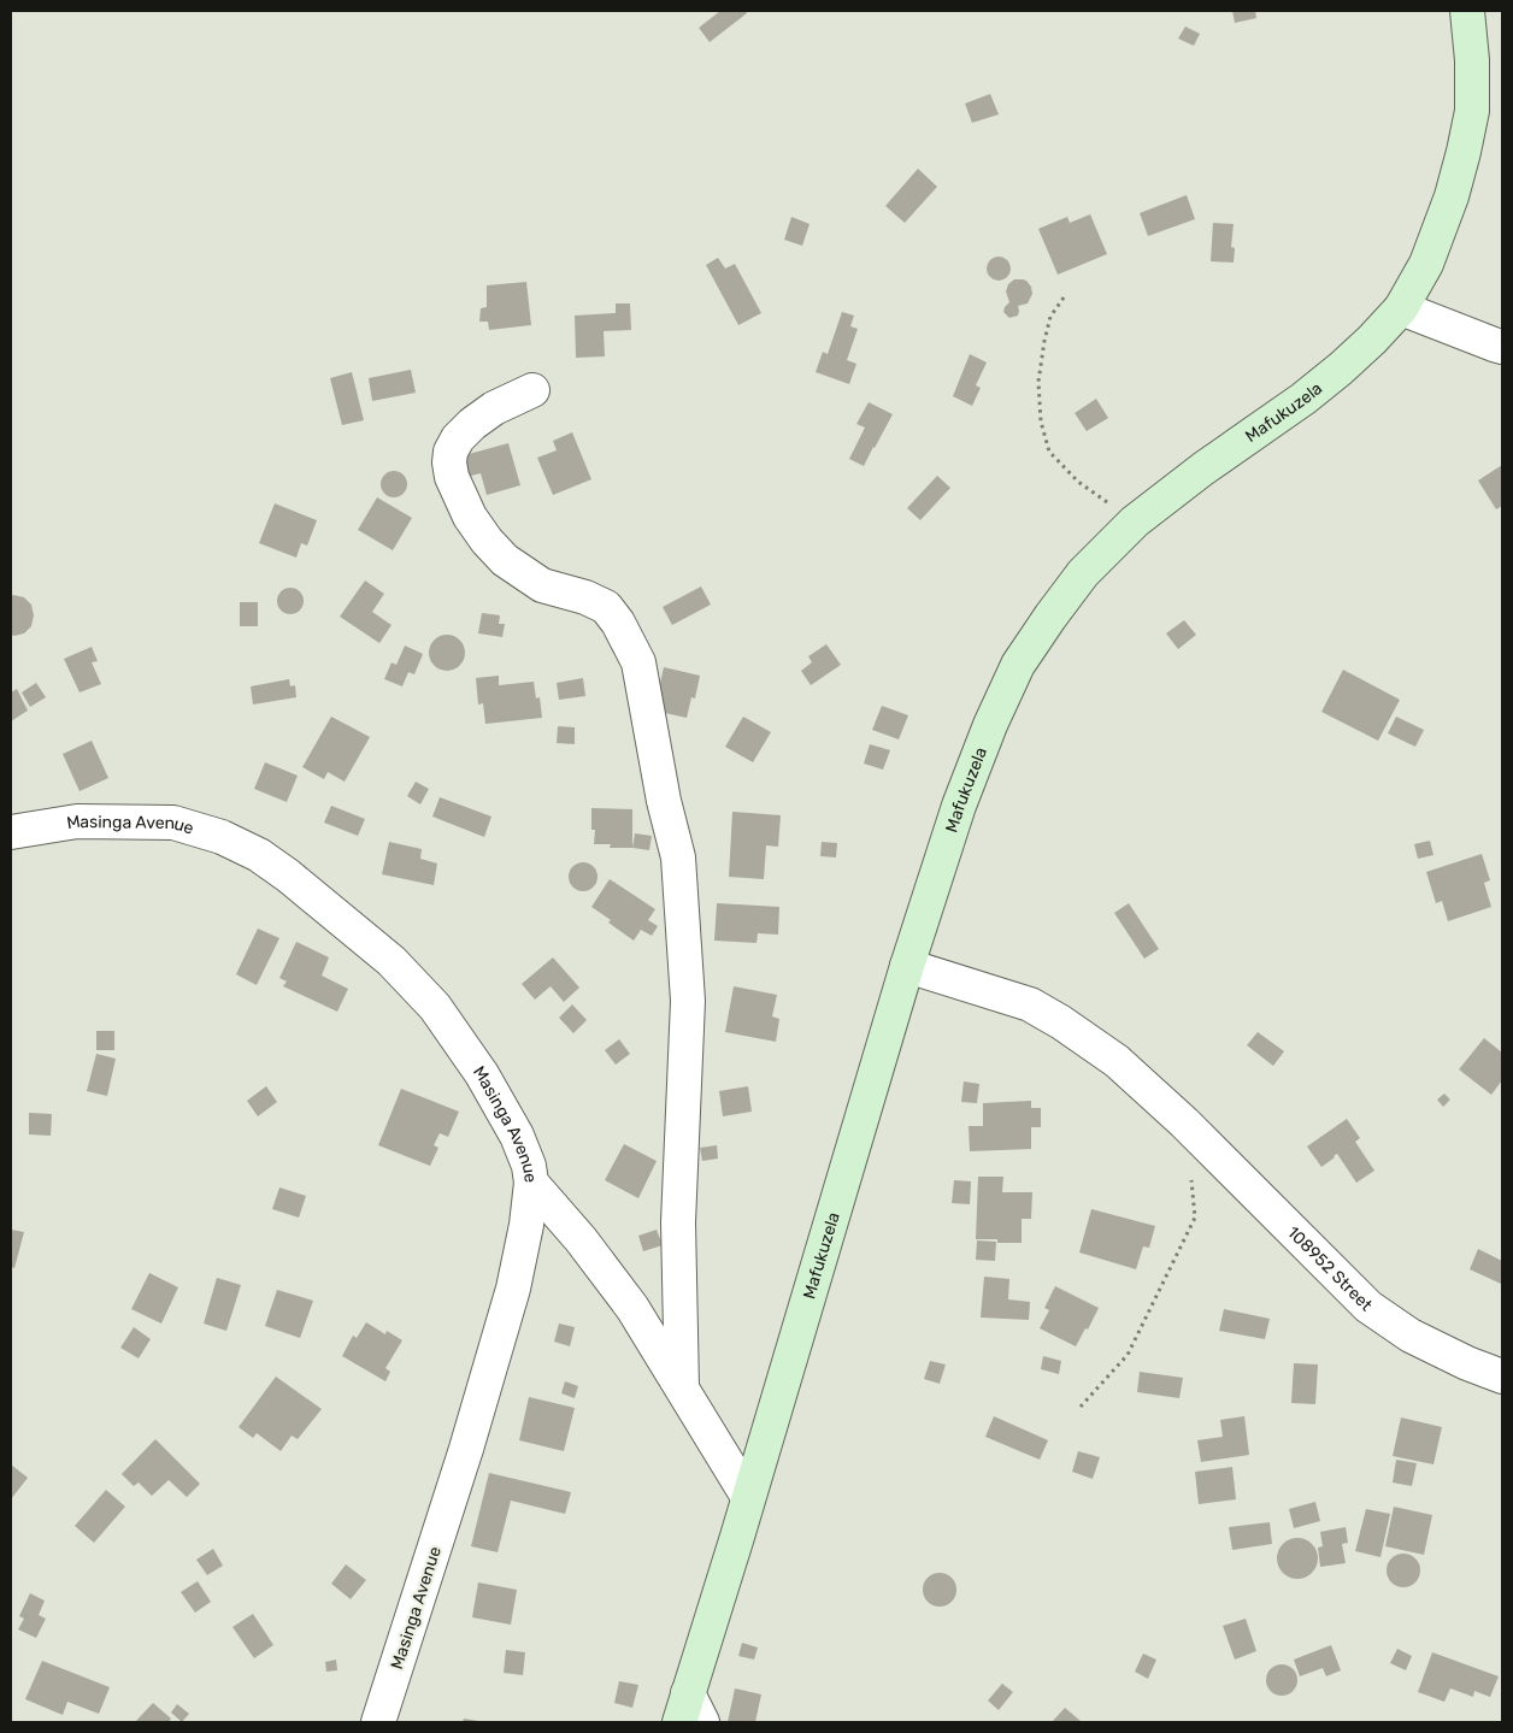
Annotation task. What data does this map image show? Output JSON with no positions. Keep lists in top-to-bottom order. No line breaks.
{"streets":{"main road":["Mafukuzela"],"street":["Masinga Avenue","108952 Street"]},"crossings":[["Mafukuzela","108952 Street"]]}
